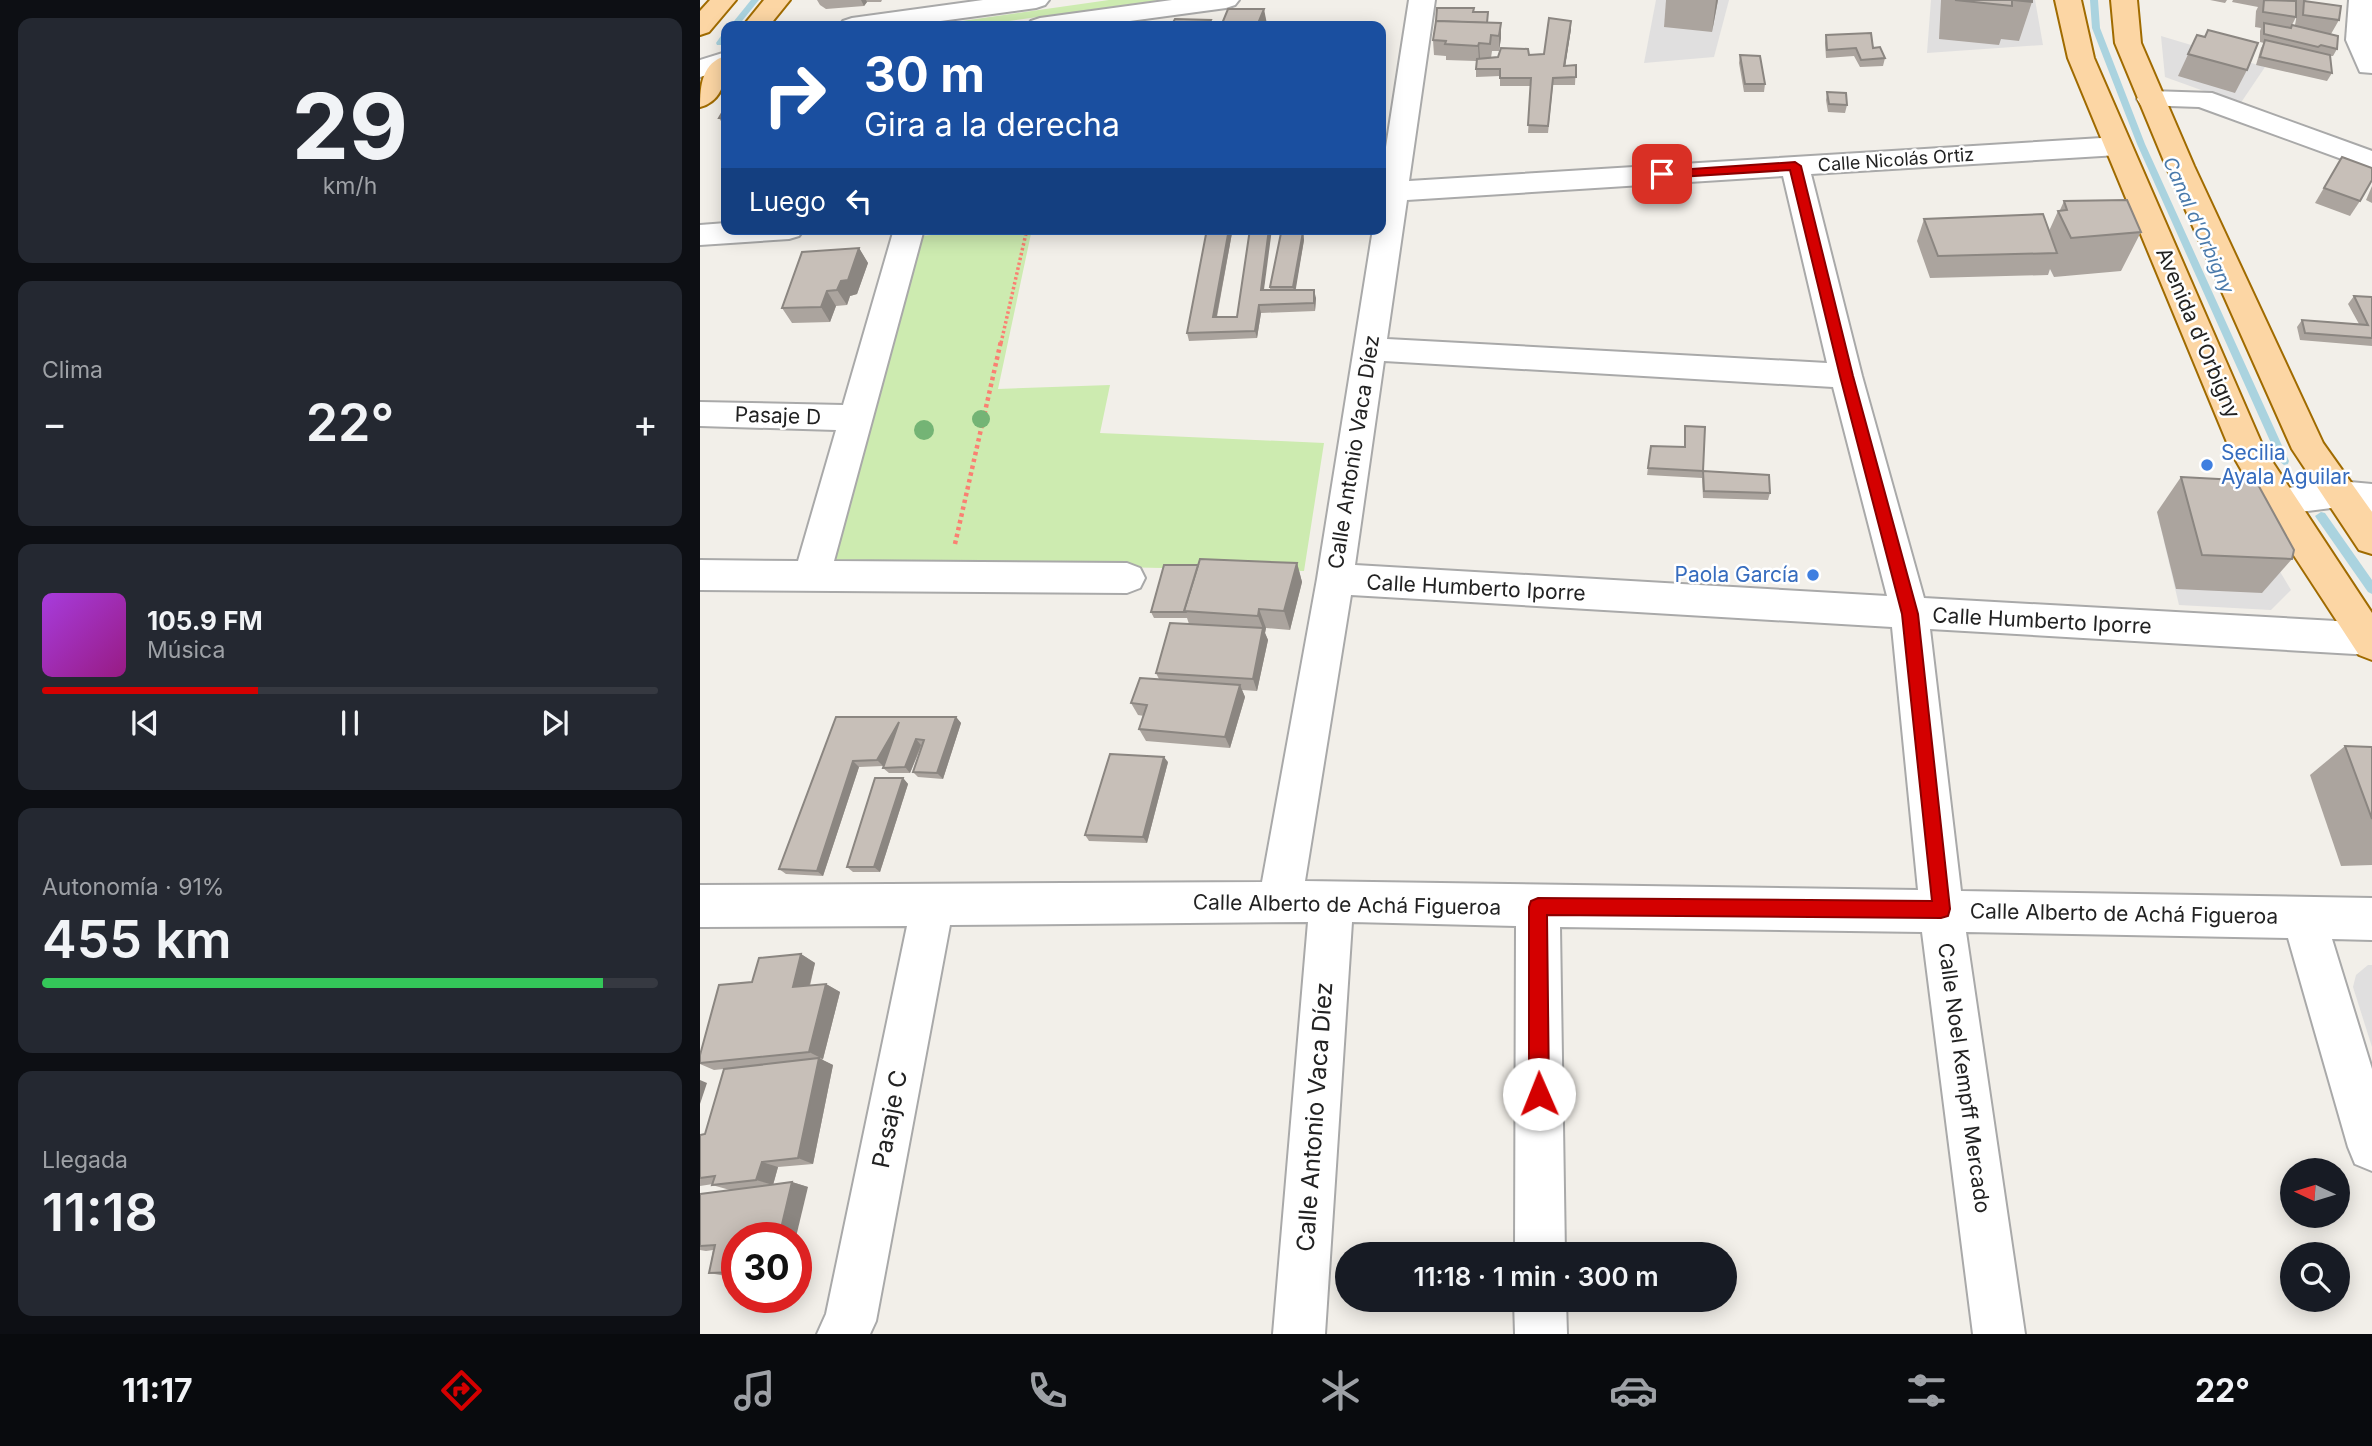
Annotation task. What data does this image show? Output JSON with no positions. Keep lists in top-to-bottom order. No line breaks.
{"streets":{"main road":["Avenida d'Orbigny"],"street":["Calle Nicolás Ortiz","Pasaje D","Calle Antonio Vaca Díez","Calle Humberto Iporre","Calle Alberto de Achá Figueroa","Calle Noel Kempff Mercado","Pasaje C"]},"crossings":[["Calle Nicolás Ortiz","Avenida d'Orbigny"],["Calle Nicolás Ortiz","Calle Antonio Vaca Díez"],["Calle Nicolás Ortiz","Calle Noel Kempff Mercado"],["Avenida d'Orbigny","Calle Humberto Iporre"],["Calle Antonio Vaca Díez","Calle Humberto Iporre"],["Calle Antonio Vaca Díez","Calle Alberto de Achá Figueroa"],["Calle Humberto Iporre","Calle Noel Kempff Mercado"],["Calle Alberto de Achá Figueroa","Calle Noel Kempff Mercado"],["Calle Alberto de Achá Figueroa","Pasaje C"]],"water":["Canal d'Orbigny"],"places":["Secilia Ayala Aguilar","Paola García"],"north":"left","page":{"tile":[["29","km/h"],"Clima",["Autonomía · 91%","455 km"],["Llegada","11:18"]],"turn":["30 m","Gira a la derecha"],"then":"Luego","heat":["−","22°","+"],"song":["105.9 FM","Música"],"limit":"30","trip":"11:18 · 1 min · 300 m","tabs":["11:17","22°"]}}
